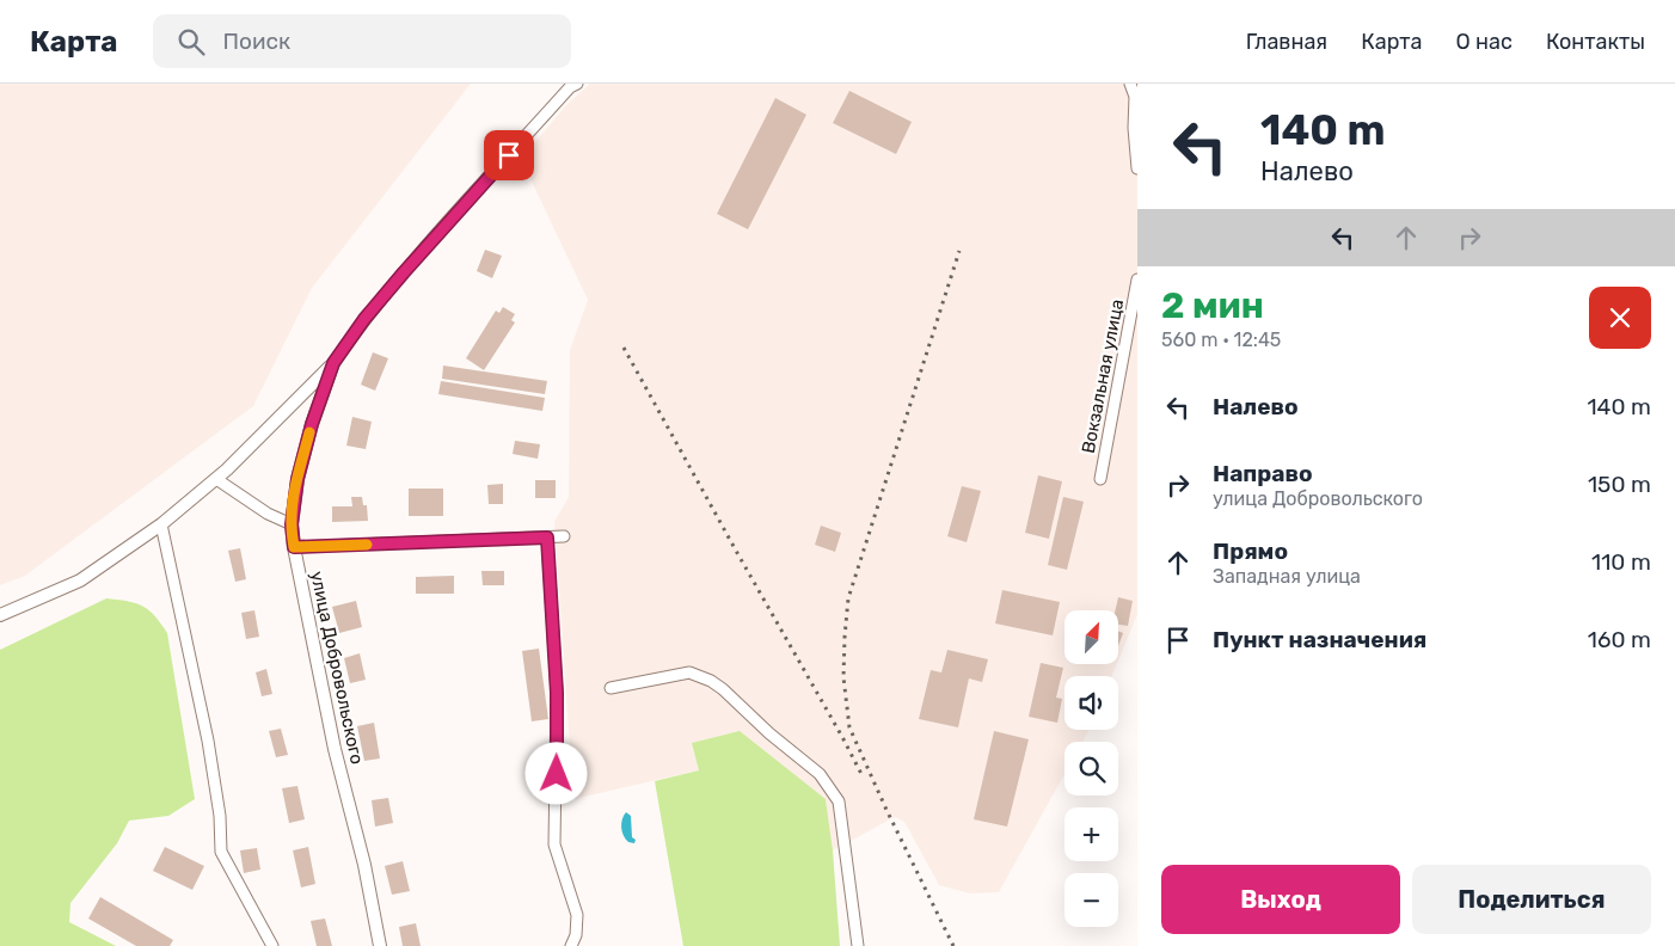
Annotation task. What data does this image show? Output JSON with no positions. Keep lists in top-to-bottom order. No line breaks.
{"streets":{"street":["Вокзальная улица","улица Добровольского"]},"north":"top right","page":{"header":"Карта","search":"Поиск","nav":["Главная","Карта","О нас","Контакты"],"turn":["140 m","Налево"],"heading":["2 мин","560 m · 12:45"],"list":[{"name":"Налево","value":"140 m"},{"name":"Направо","note":"улица Добровольского","value":"150 m"},{"name":"Прямо","note":"Западная улица","value":"110 m"},{"name":"Пункт назначения","value":"160 m"}],"map_buttons":["+","−"],"buttons":["Выход","Поделиться"]}}
